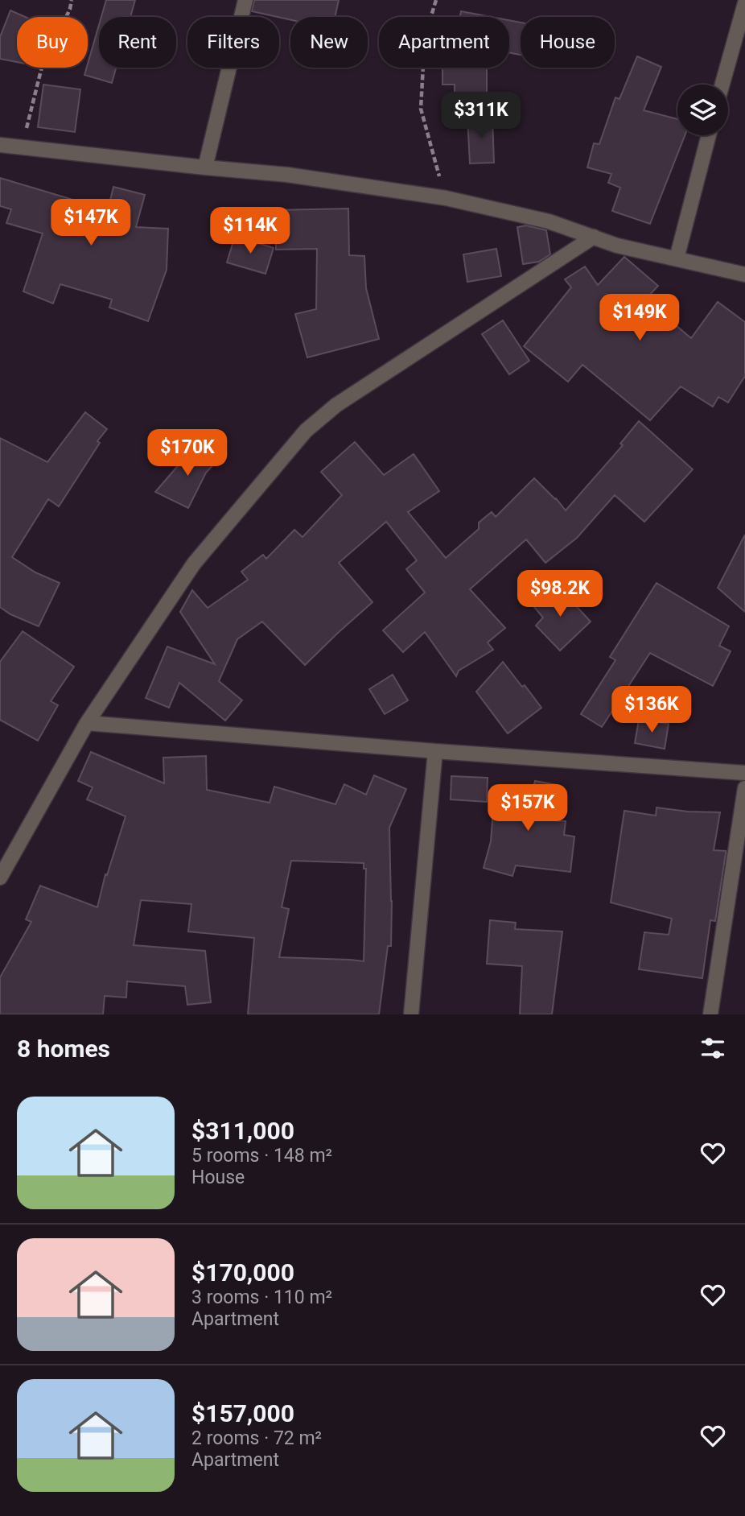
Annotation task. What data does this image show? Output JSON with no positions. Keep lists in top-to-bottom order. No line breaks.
{"page":{"chip":["Buy","Rent","Filters","New","Apartment","House"],"price":["$311K","$147K","$114K","$149K","$170K","$98.2K","$136K","$157K"],"heading":"8 homes","list":[{"name":"$311,000","note":"5 rooms · 148 m² · House"},{"name":"$170,000","note":"3 rooms · 110 m² · Apartment"},{"name":"$157,000","note":"2 rooms · 72 m² · Apartment"}]}}
